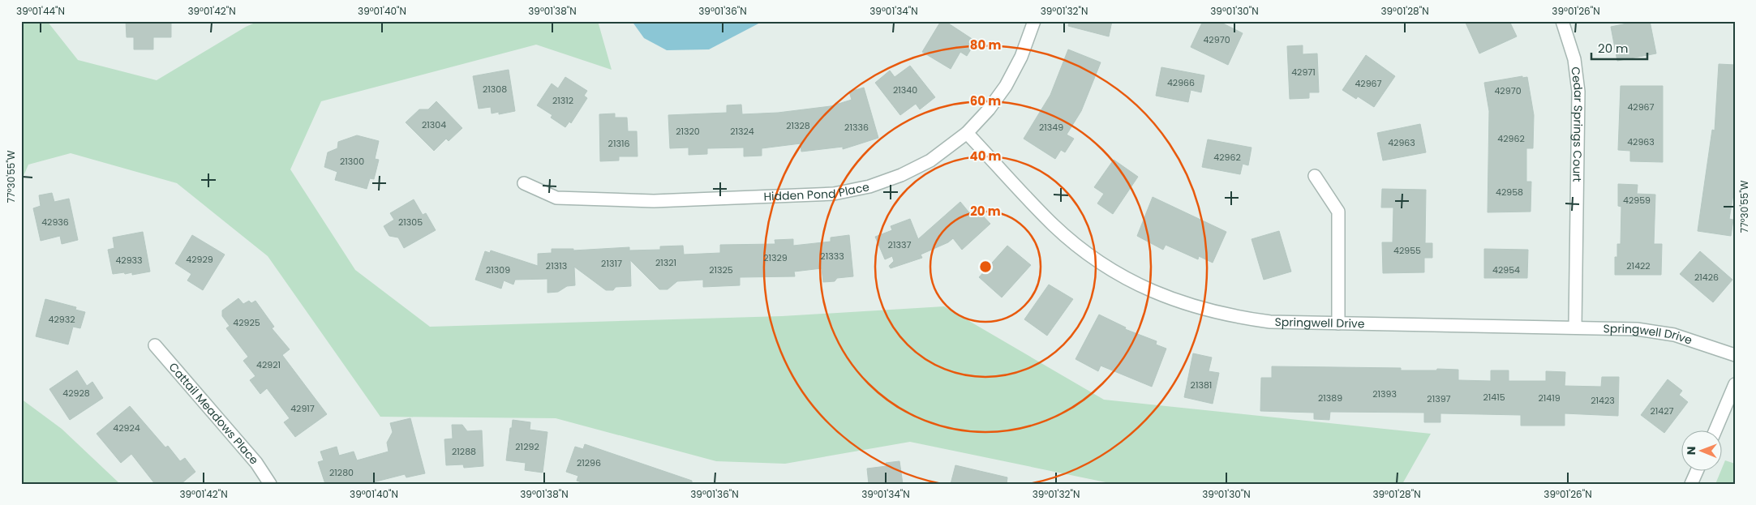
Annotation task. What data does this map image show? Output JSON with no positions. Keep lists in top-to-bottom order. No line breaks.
{"streets":{"street":["Cedar Springs Court","Hidden Pond Place","Springwell Drive","Cattail Meadows Place"]},"crossings":[["Cedar Springs Court","Springwell Drive"],["Hidden Pond Place","Springwell Drive"]],"house_numbers":["42970","42971","42966","42967","21308","21340","42970","21312","42967","21304","21328","21336","21349","21320","21324","42962","42963","42963","21316","42962","21300","42958","42959","42936","21305","21337","42955","21333","21329","42929","42933","21321","21317","21313","21422","21309","21325","42954","21426","42932","42925","42921","21381","42928","21393","21415","21389","21419","21397","21423","42917","21427","42924","21292","21288","21296","21280"],"scale_bar":"20 m","north":"left","coordinates":["39°01'44\"N","39°01'42\"N","39°01'40\"N","39°01'38\"N","39°01'36\"N","39°01'34\"N","39°01'32\"N","39°01'30\"N","39°01'28\"N","39°01'26\"N","77°30'55\"W"],"rings":["80 m","60 m","40 m","20 m"]}
